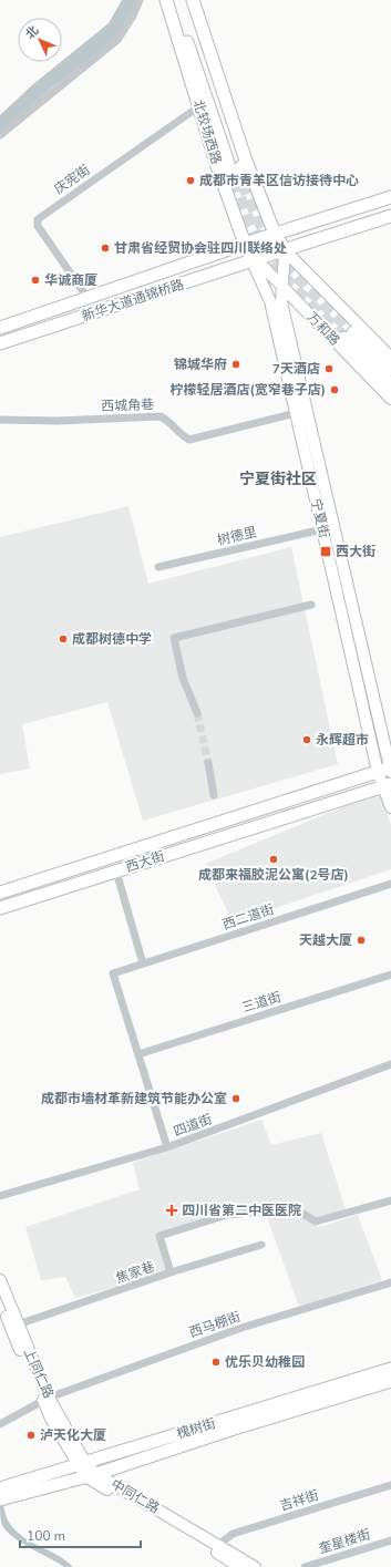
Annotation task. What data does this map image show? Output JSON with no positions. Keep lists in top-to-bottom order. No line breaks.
{"streets":{"main road":["北较场西路","新华大道通锦桥路","万和路","宁夏街","西大街","上同仁路","槐树街","中同仁路"],"street":["庆宪街","西城角巷","树德里","西二道街","三道街","四道街","焦家巷","西马棚街","吉祥街","奎星楼街"]},"crossings":[["北较场西路","庆宪街"],["北较场西路","新华大道通锦桥路"],["北较场西路","万和路"],["北较场西路","宁夏街"],["庆宪街","新华大道通锦桥路"],["新华大道通锦桥路","万和路"],["新华大道通锦桥路","宁夏街"],["万和路","宁夏街"],["西城角巷","宁夏街"],["宁夏街","树德里"],["宁夏街","西大街"],["西二道街","三道街"],["焦家巷","上同仁路"],["西马棚街","上同仁路"],["上同仁路","槐树街"],["上同仁路","中同仁路"],["槐树街","中同仁路"],["中同仁路","吉祥街"]],"districts":["宁夏街社区"],"places":{"other":["成都市青羊区信访接待中心","甘肃省经贸协会驻四川联络处","华诚商厦","锦城华府","7天酒店","柠檬轻居酒店(宽窄巷子店)","成都树德中学","永辉超市","成都来福胶泥公寓(2号店)","天越大厦","成都市墙材革新建筑节能办公室","优乐贝幼稚园","泸天化大厦"],"transit":["西大街"],"health":["四川省第二中医医院"]},"scale_bar":"100 m","north":"top left"}
